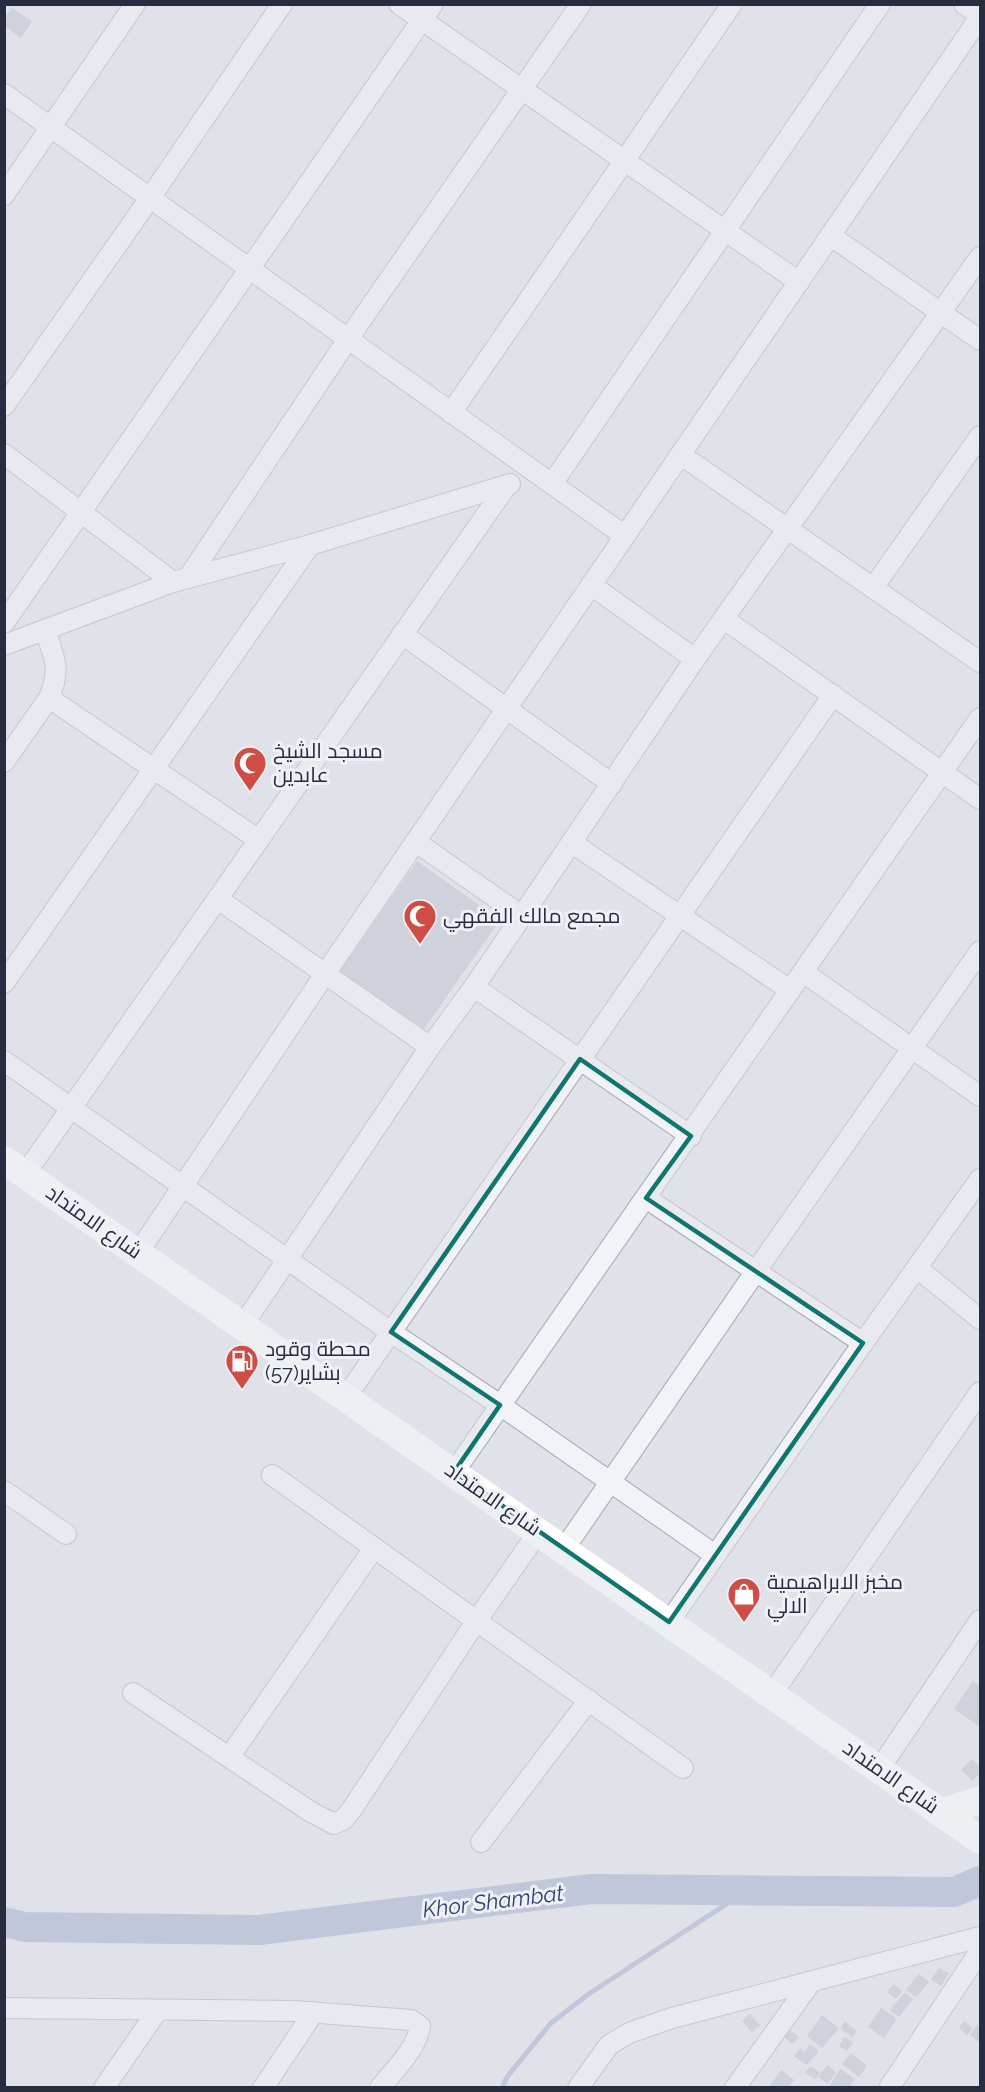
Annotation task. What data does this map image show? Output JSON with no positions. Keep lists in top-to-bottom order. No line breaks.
{"streets":{"street":["شارع الامتداد"]},"water":["Khor Shambat"],"places":{"mosque":["مسجد الشيخ عابدين","مجمع مالك الفقهي"],"fuel station":["محطة وقود بشاير(57)"],"shop":["مخبز الابراهيمية الالي"]}}
